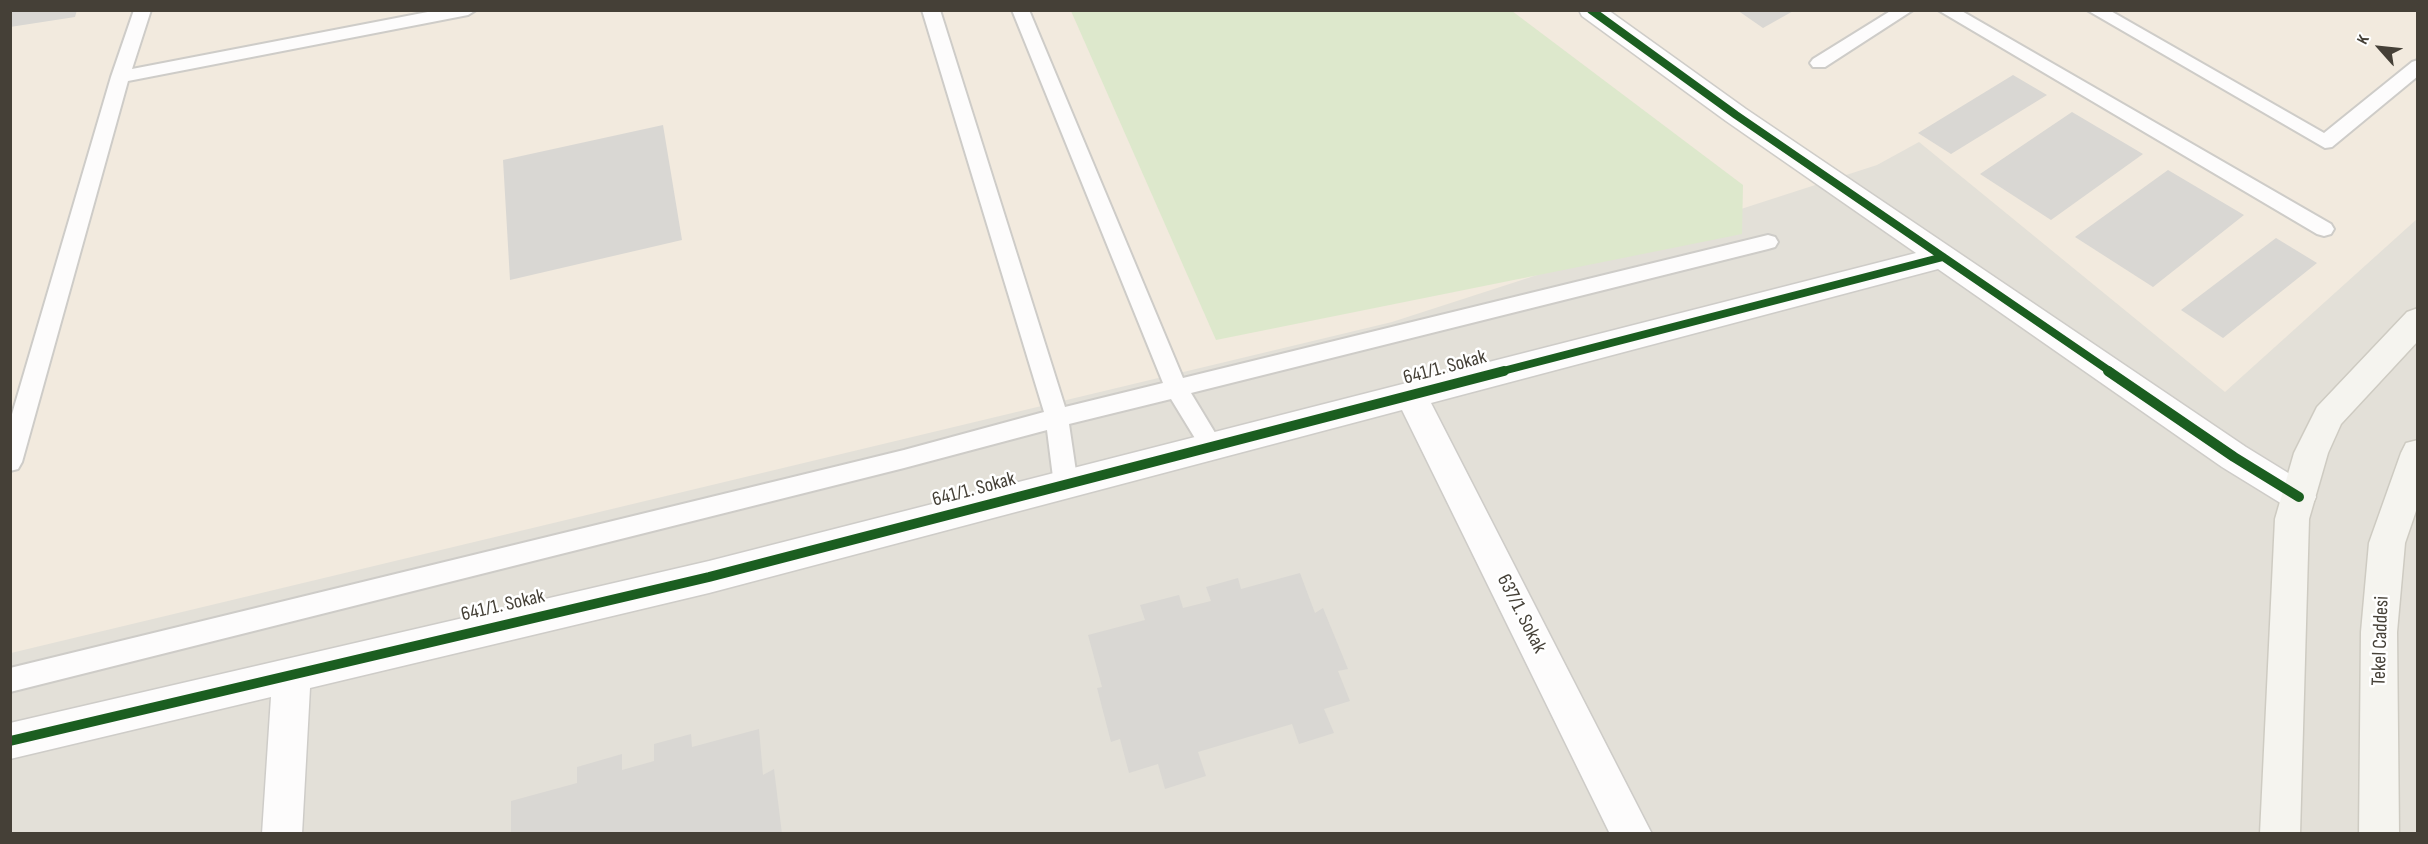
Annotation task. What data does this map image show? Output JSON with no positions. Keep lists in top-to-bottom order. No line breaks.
{"streets":{"main road":["Tekel Caddesi"],"street":["641/1. Sokak","637/1. Sokak"]},"crossings":[["641/1. Sokak","637/1. Sokak"]],"north":"top left"}
